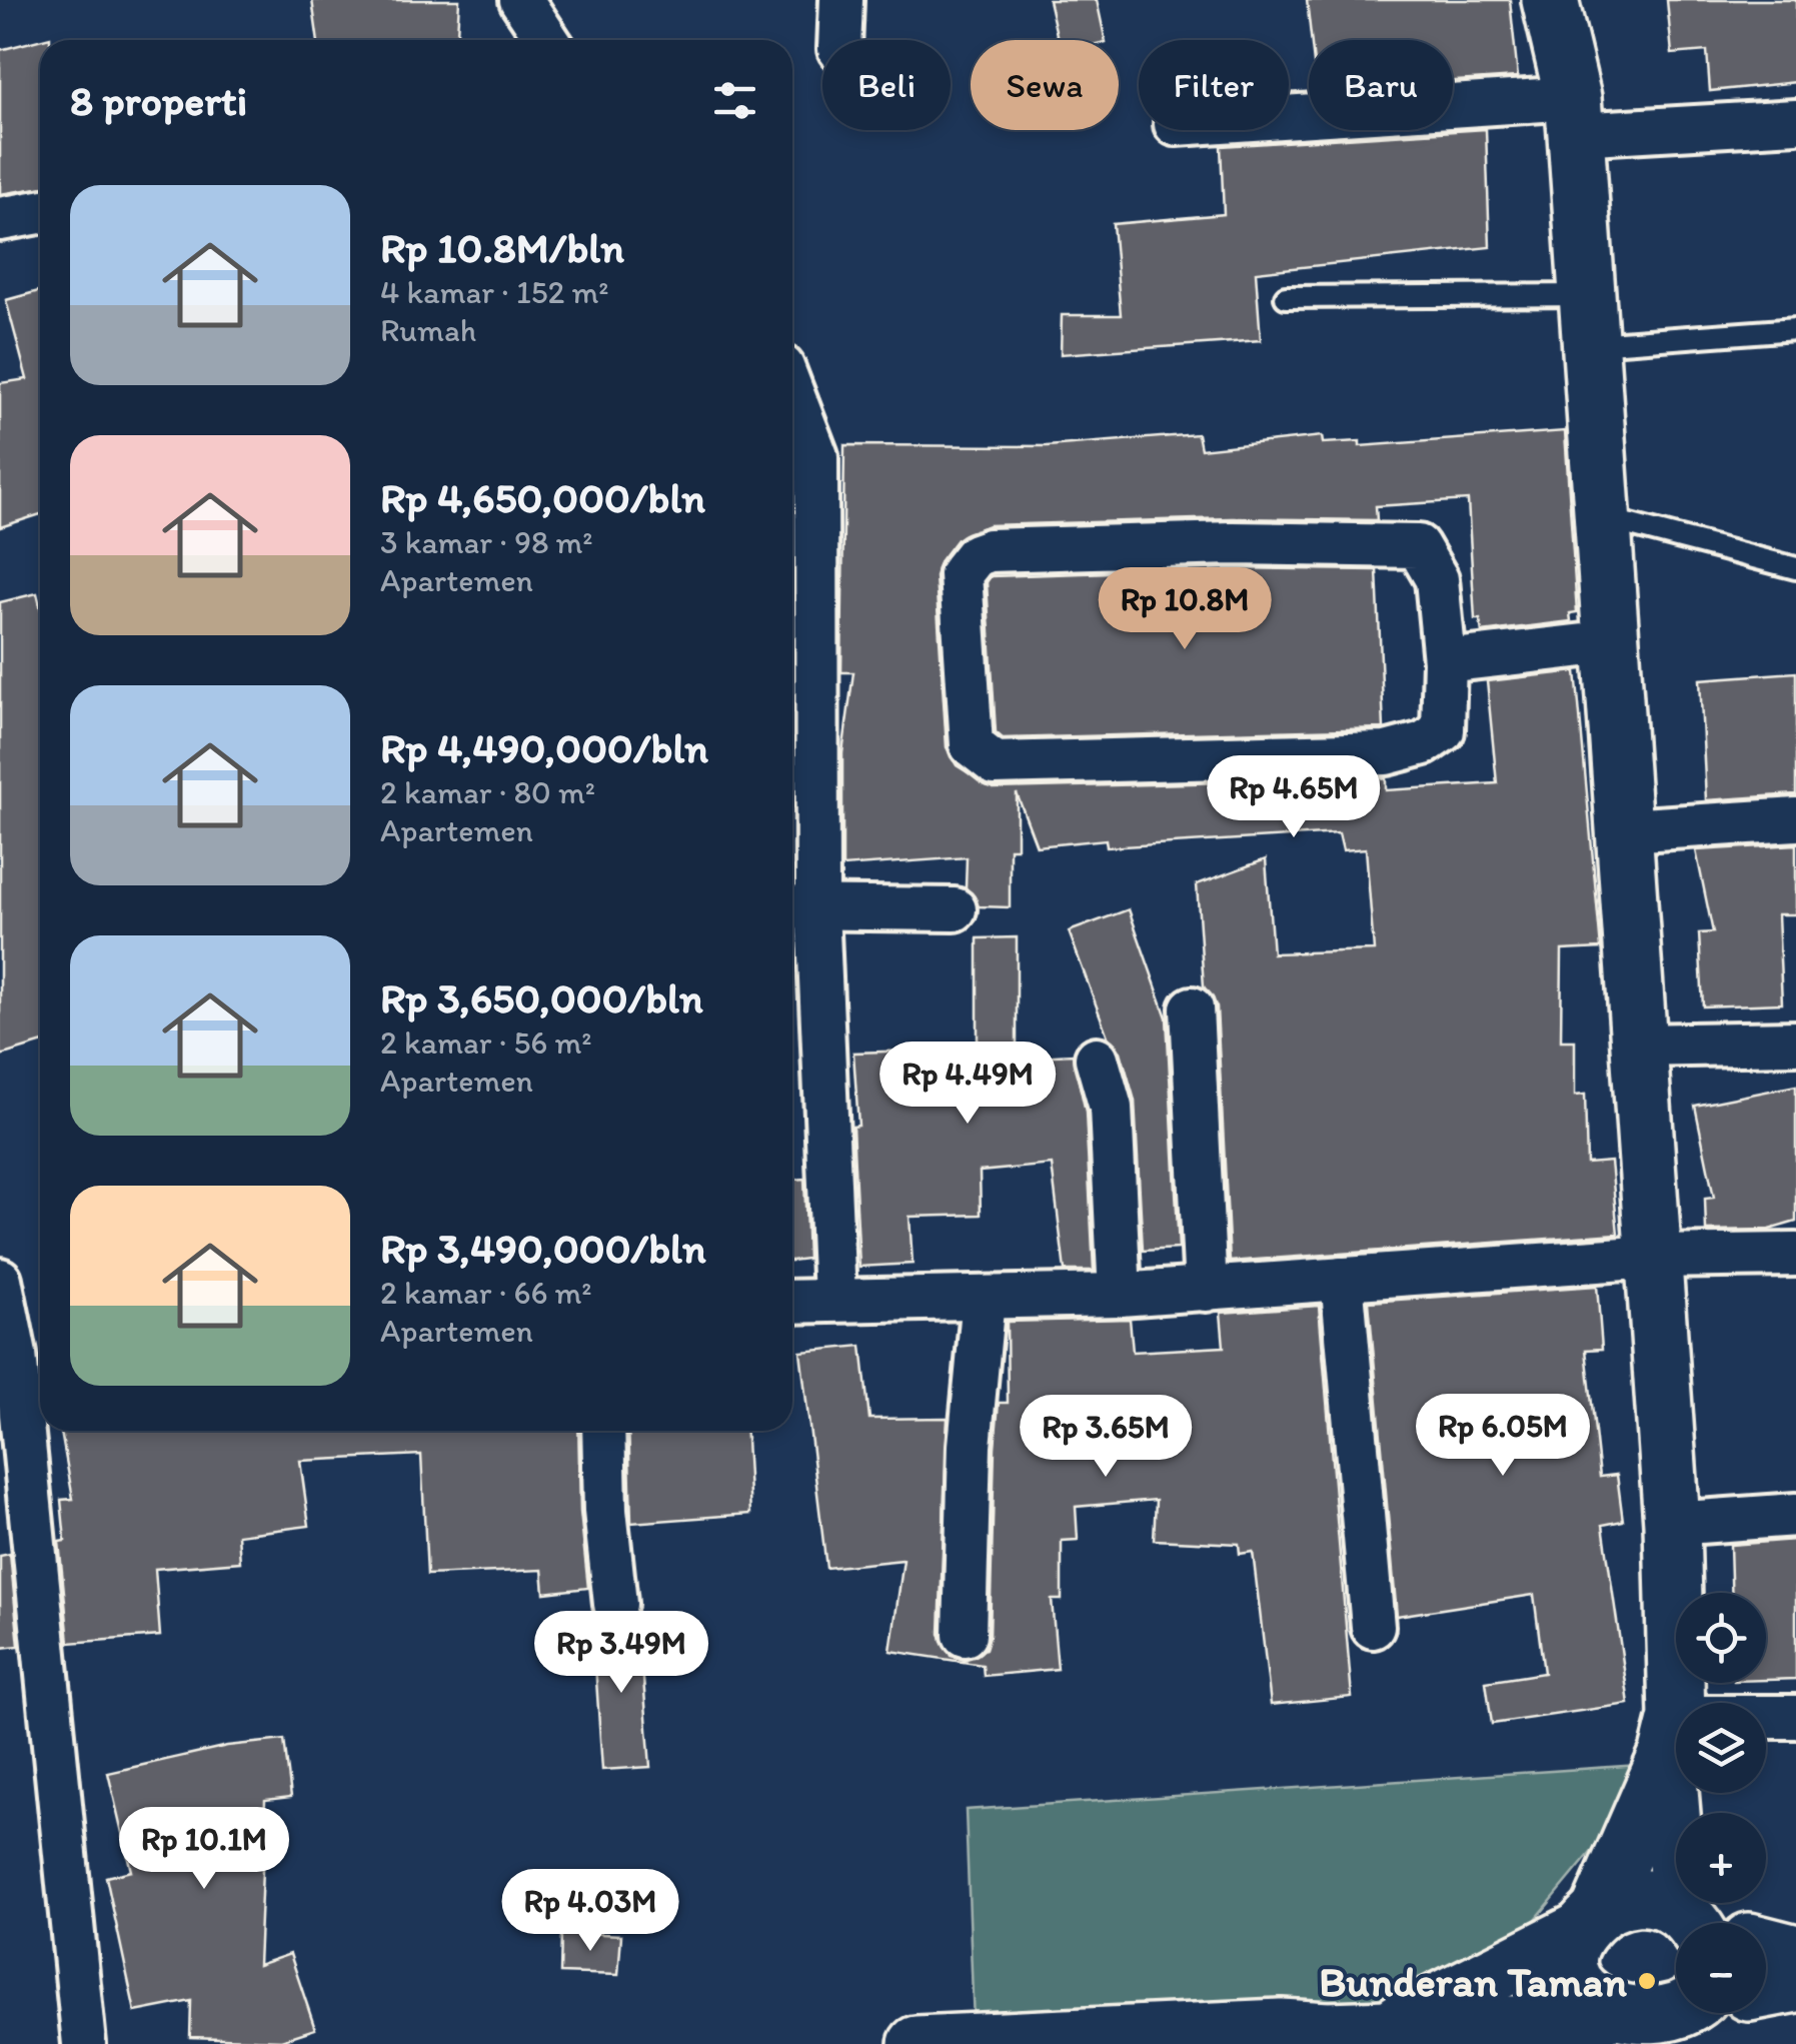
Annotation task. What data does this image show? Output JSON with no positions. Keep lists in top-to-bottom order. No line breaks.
{"places":["Bunderan Taman"],"page":{"chip":["Beli","Sewa","Filter","Baru"],"heading":"8 properti","list":[{"name":"Rp 10.8M/bln","note":"4 kamar · 152 m² · Rumah"},{"name":"Rp 4,650,000/bln","note":"3 kamar · 98 m² · Apartemen"},{"name":"Rp 4,490,000/bln","note":"2 kamar · 80 m² · Apartemen"},{"name":"Rp 3,650,000/bln","note":"2 kamar · 56 m² · Apartemen"},{"name":"Rp 3,490,000/bln","note":"2 kamar · 66 m² · Apartemen"}],"price":["Rp 10.8M","Rp 4.65M","Rp 4.49M","Rp 6.05M","Rp 3.65M","Rp 3.49M","Rp 10.1M","Rp 4.03M"],"map_buttons":["+","−"]}}
